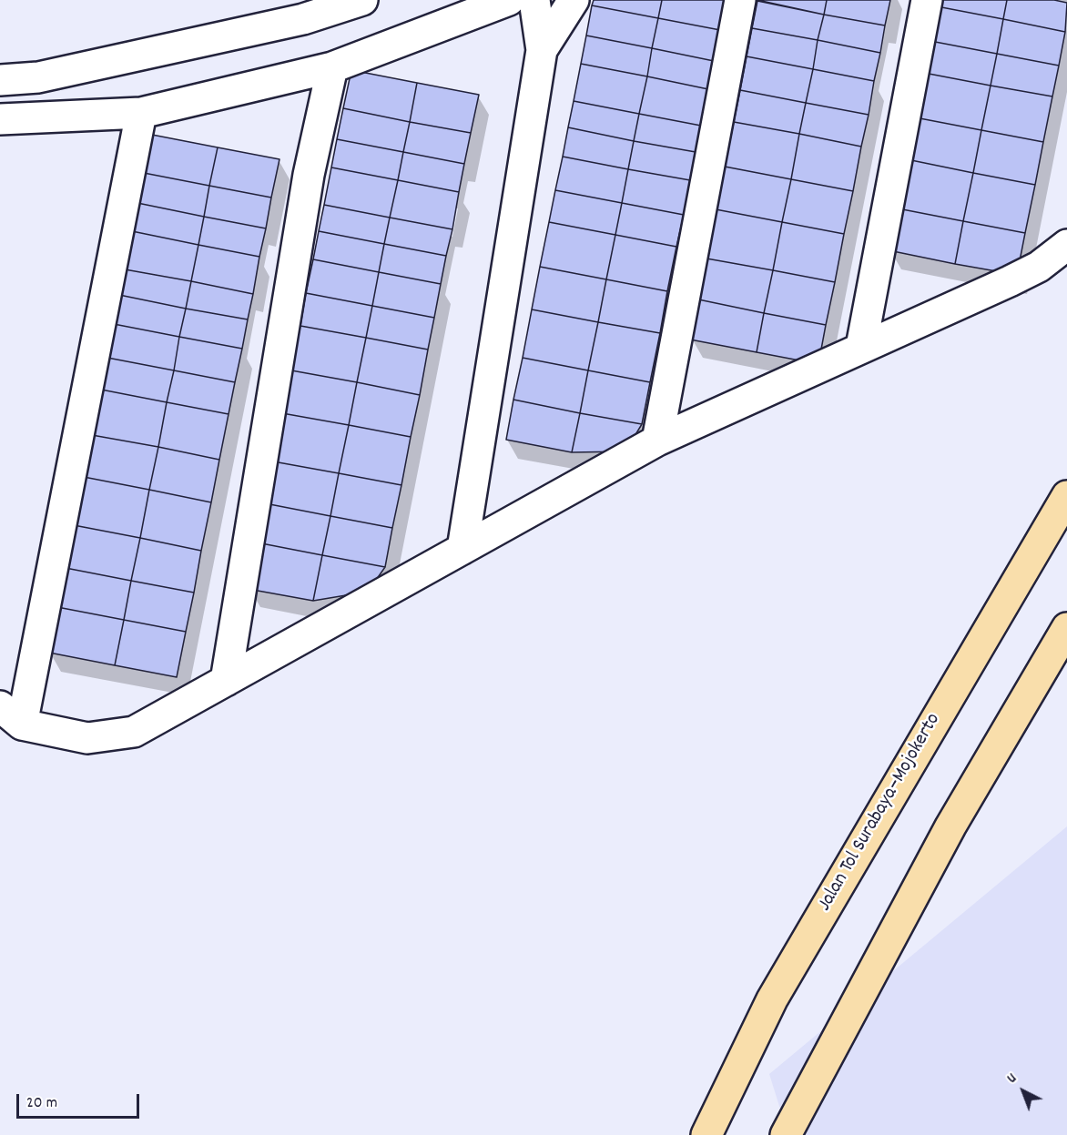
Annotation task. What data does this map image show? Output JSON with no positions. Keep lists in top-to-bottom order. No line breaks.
{"streets":{"highway":["Jalan Tol Surabaya–Mojokerto"]},"scale_bar":"20 m","north":"top left"}
